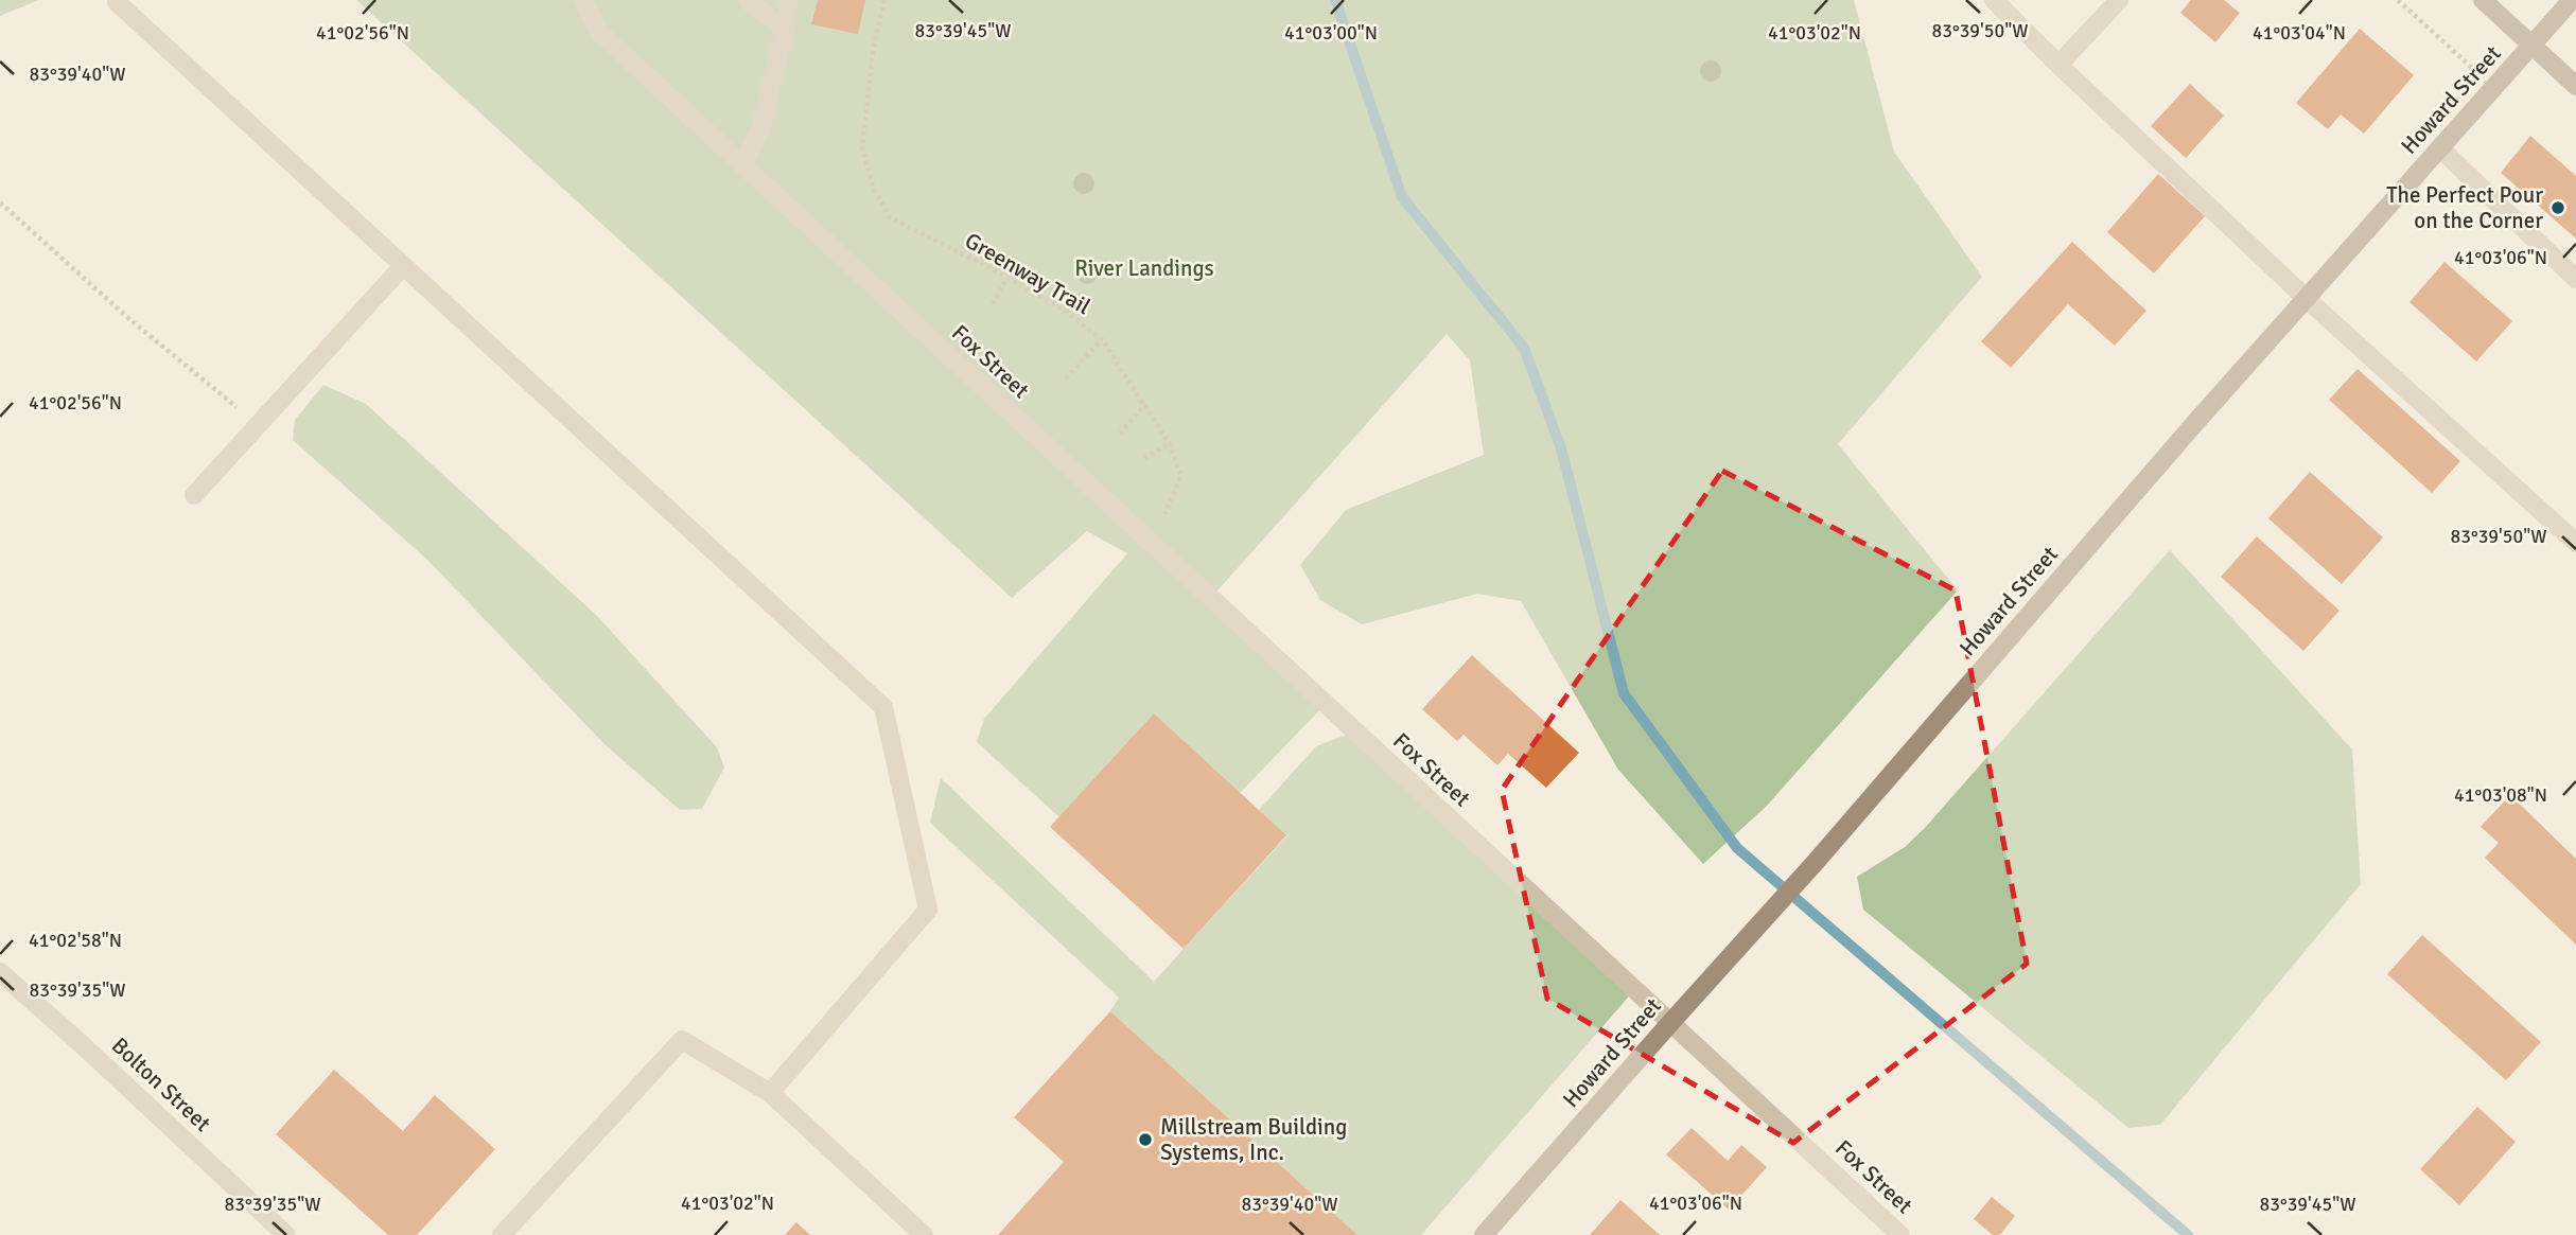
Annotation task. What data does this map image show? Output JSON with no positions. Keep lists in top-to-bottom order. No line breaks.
{"streets":{"street":["Howard Street","Fox Street","Bolton Street"],"path":["Greenway Trail"]},"crossings":[["Howard Street","Fox Street"],["Greenway Trail","Fox Street"]],"parks":["River Landings"],"places":["The Perfect Pour on the Corner","Millstream Building Systems, Inc."],"coordinates":["83°39'45\"W","83°39'50\"W","41°02'56\"N","41°03'00\"N","41°03'02\"N","41°03'04\"N","83°39'40\"W","41°03'06\"N","41°03'08\"N","41°02'58\"N","83°39'35\"W"]}
